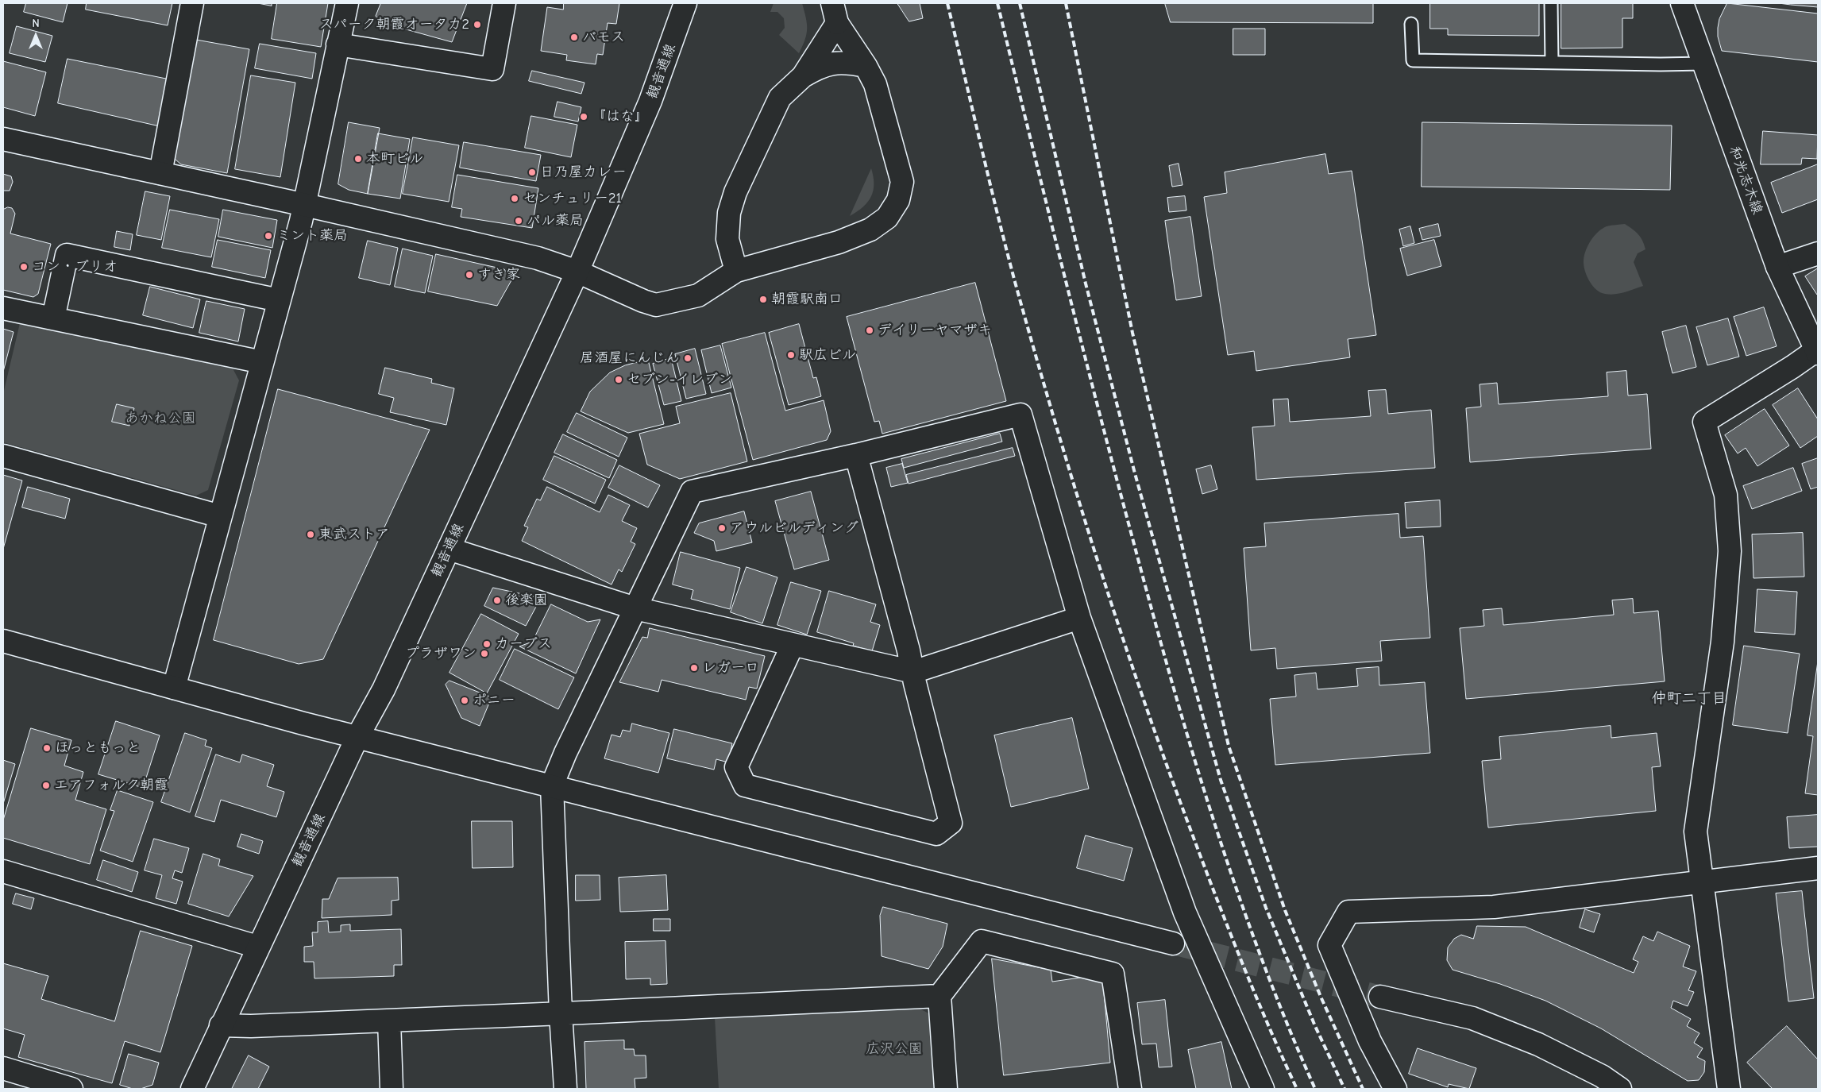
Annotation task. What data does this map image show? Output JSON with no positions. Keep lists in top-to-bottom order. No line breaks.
{"streets":{"street":["観音通線","和光志木線"]},"districts":["仲町二丁目"],"parks":["あかね公園","広沢公園"],"places":["スパーク朝霞オータカ2","バモス","『はな』","本町ビル","日乃屋カレー","センチュリー21","パル薬局","ミント薬局","コン・ブリオ","すき家","朝霞駅南口","デイリーヤマザキ","駅広ビル","居酒屋にんじん","セブン-イレブン","アウルビルディング","東武ストア","後楽園","カーブス","プラザワン","レガーロ","ポニー","ほっともっと","エアフォルク朝霞"],"north":"top"}
